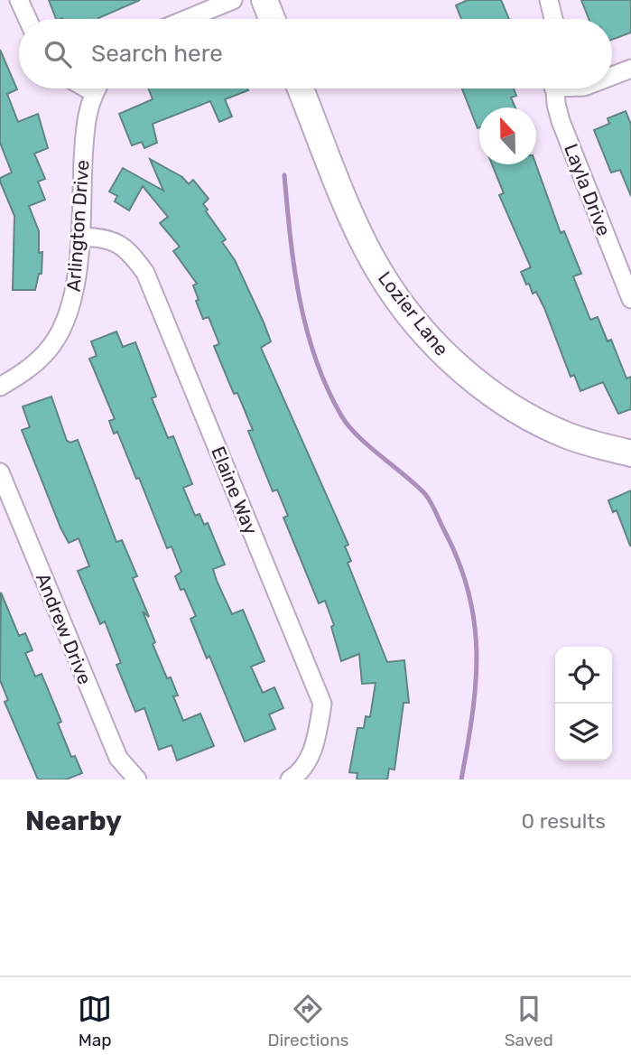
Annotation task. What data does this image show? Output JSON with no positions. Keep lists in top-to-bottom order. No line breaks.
{"streets":{"main road":["Lozier Lane"],"street":["Layla Drive","Arlington Drive","Elaine Way","Andrew Drive"]},"crossings":[["Arlington Drive","Elaine Way"]],"north":"top","page":{"search":"Search here","heading":["Nearby","0 results"],"nav":["Map","Directions","Saved"]}}
